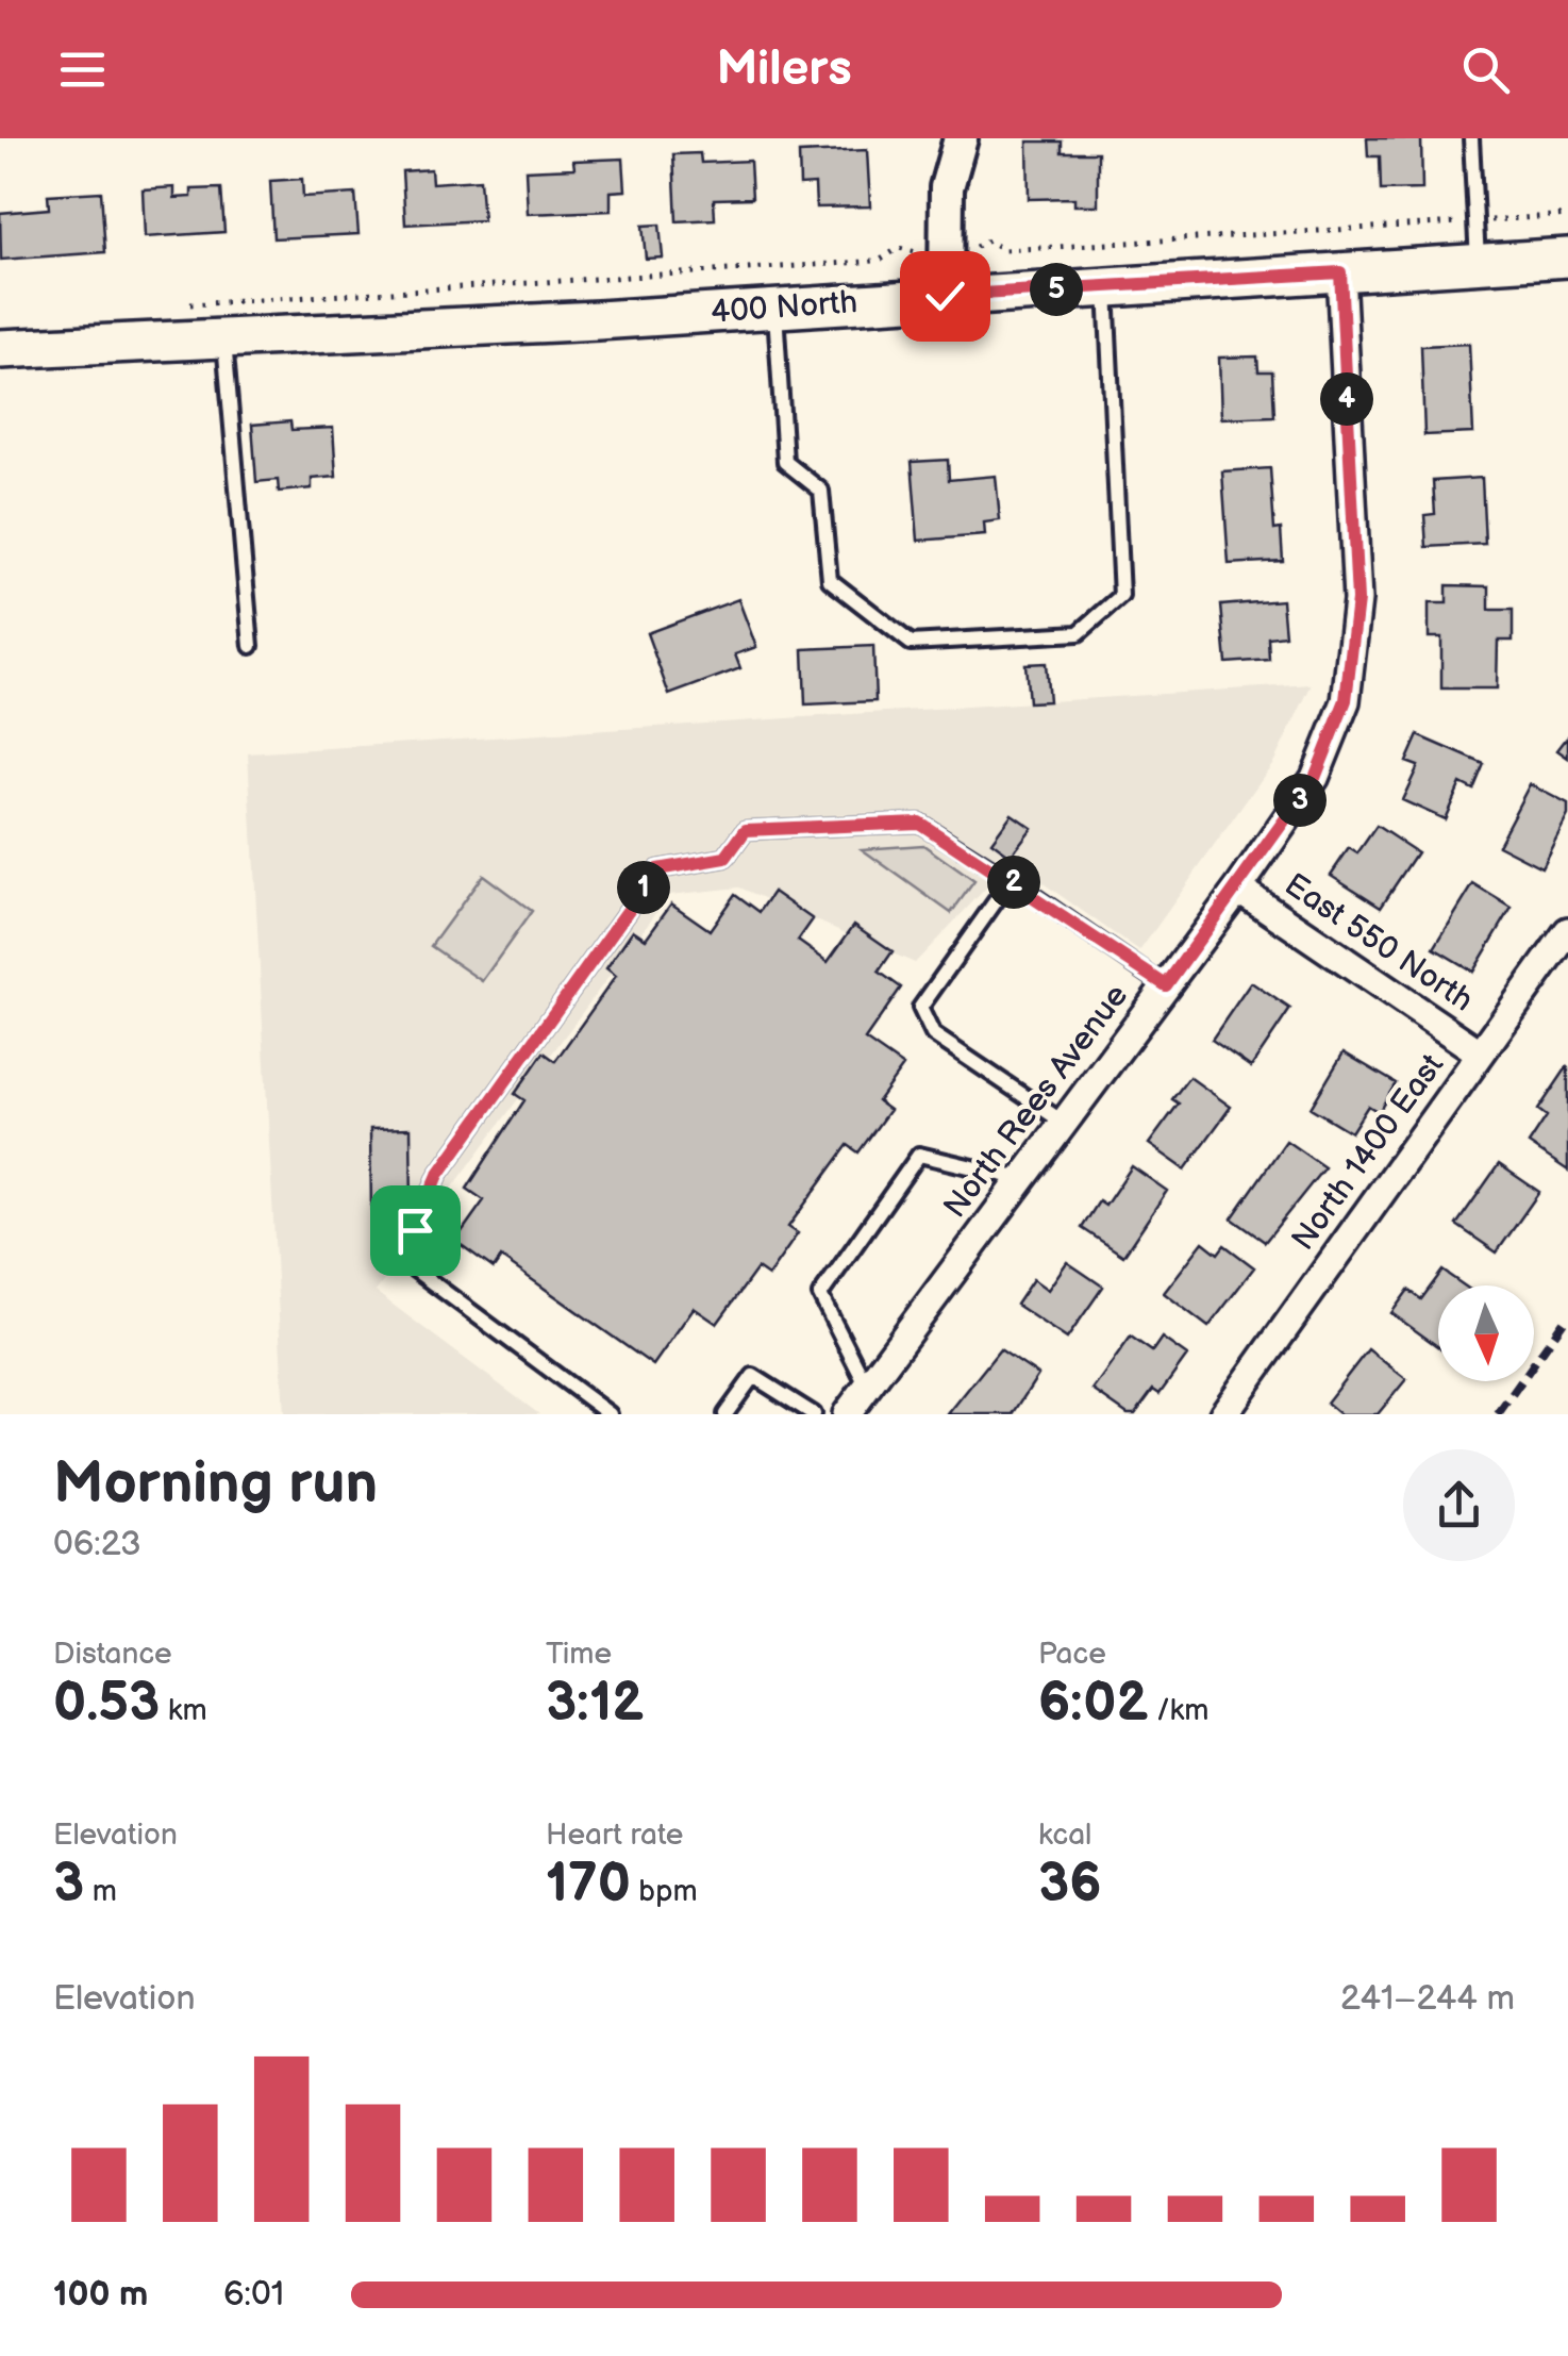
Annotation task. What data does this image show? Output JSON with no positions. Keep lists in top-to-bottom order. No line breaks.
{"streets":{"main road":["400 North"],"street":["East 550 North","North Rees Avenue","North 1400 East"]},"crossings":[["400 North","North Rees Avenue"],["East 550 North","North Rees Avenue"],["East 550 North","North 1400 East"]],"north":"bottom","page":{"header":"Milers","pins":["5","4","3","2","1"],"heading":["Morning run","06:23"],"stats":[["Distance","0.53 km"],["Time","3:12"],["Pace","6:02 /km"],["Elevation","3 m"],["Heart rate","170 bpm"],["kcal","36"]],"chart":["Elevation","241–244 m"],"list":[{"name":"100 m","note":"6:01"}]}}
